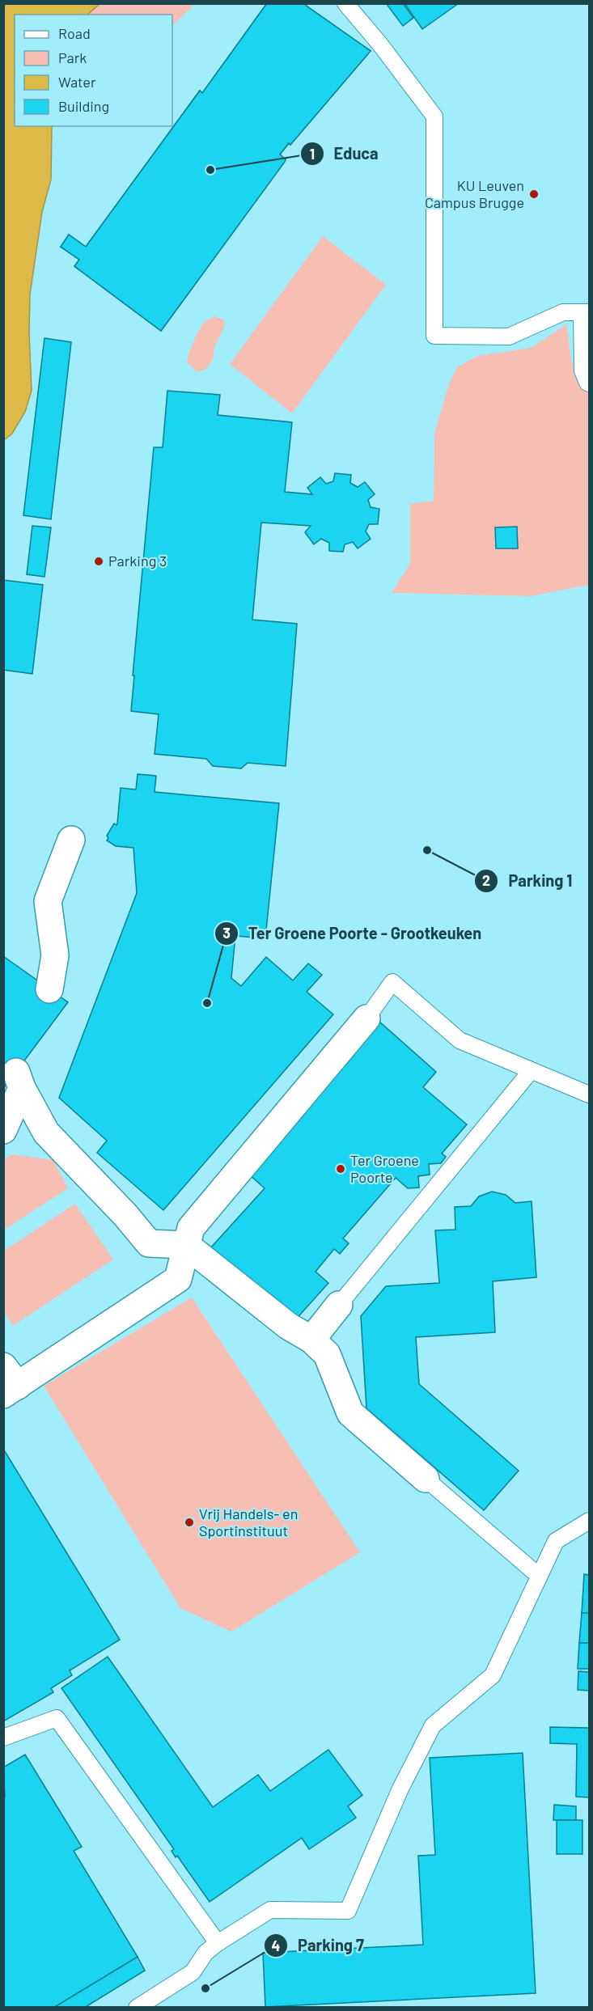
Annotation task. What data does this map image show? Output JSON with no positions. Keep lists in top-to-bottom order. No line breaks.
{"places":["Educa","KU Leuven Campus Brugge","Parking 3","Parking 1","Ter Groene Poorte - Grootkeuken","Ter Groene Poorte","Vrij Handels- en Sportinstituut","Parking 7"],"legend":["Road","Park","Water","Building"]}
